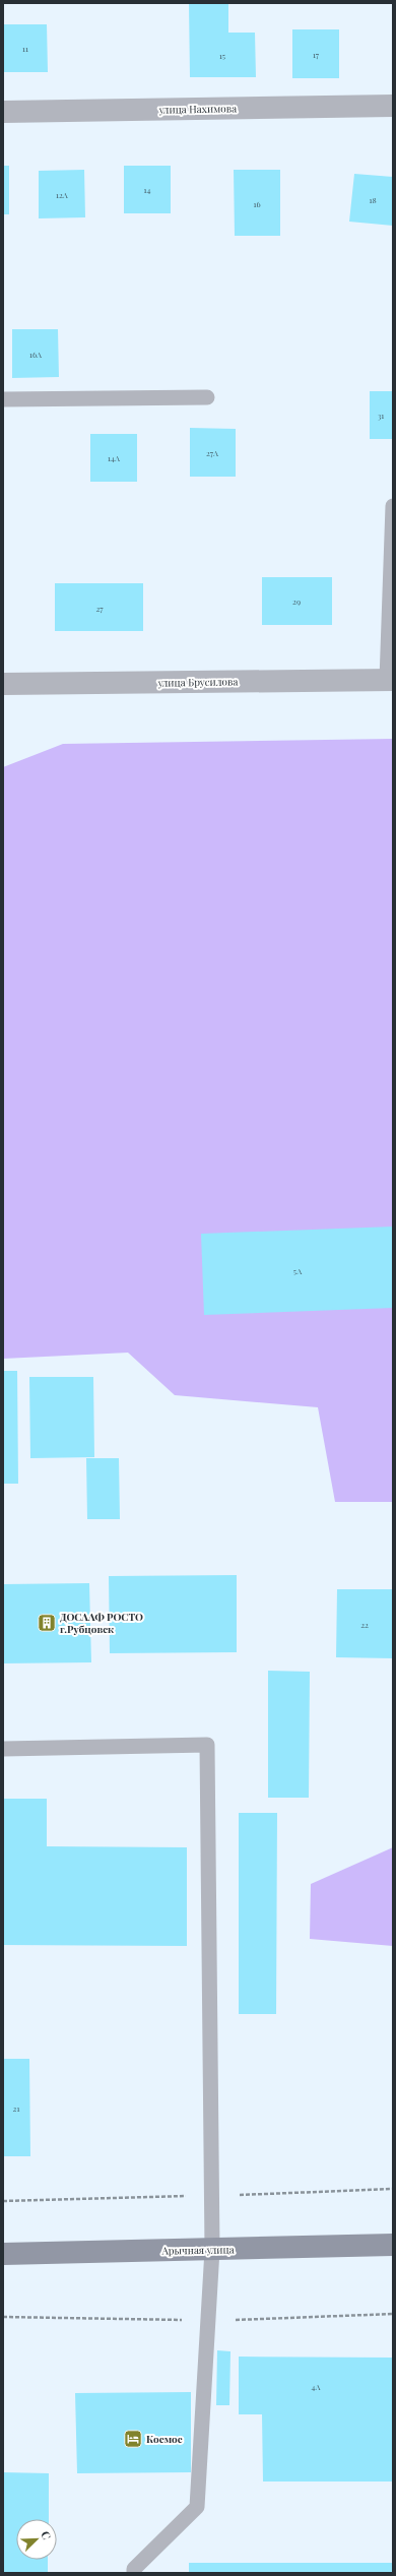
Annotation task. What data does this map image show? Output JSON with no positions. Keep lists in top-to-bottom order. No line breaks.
{"streets":{"main road":["Арычная улица"],"street":["улица Нахимова","улица Брусилова"]},"places":{"building":["ДОСААФ РОСТО г.Рубцовск"],"hotel":["Космос"]},"house_numbers":["11","17","15","14","12А","18","16","16А","31","27А","14А","29","27","5А","22","21","4А"],"north":"top right"}
